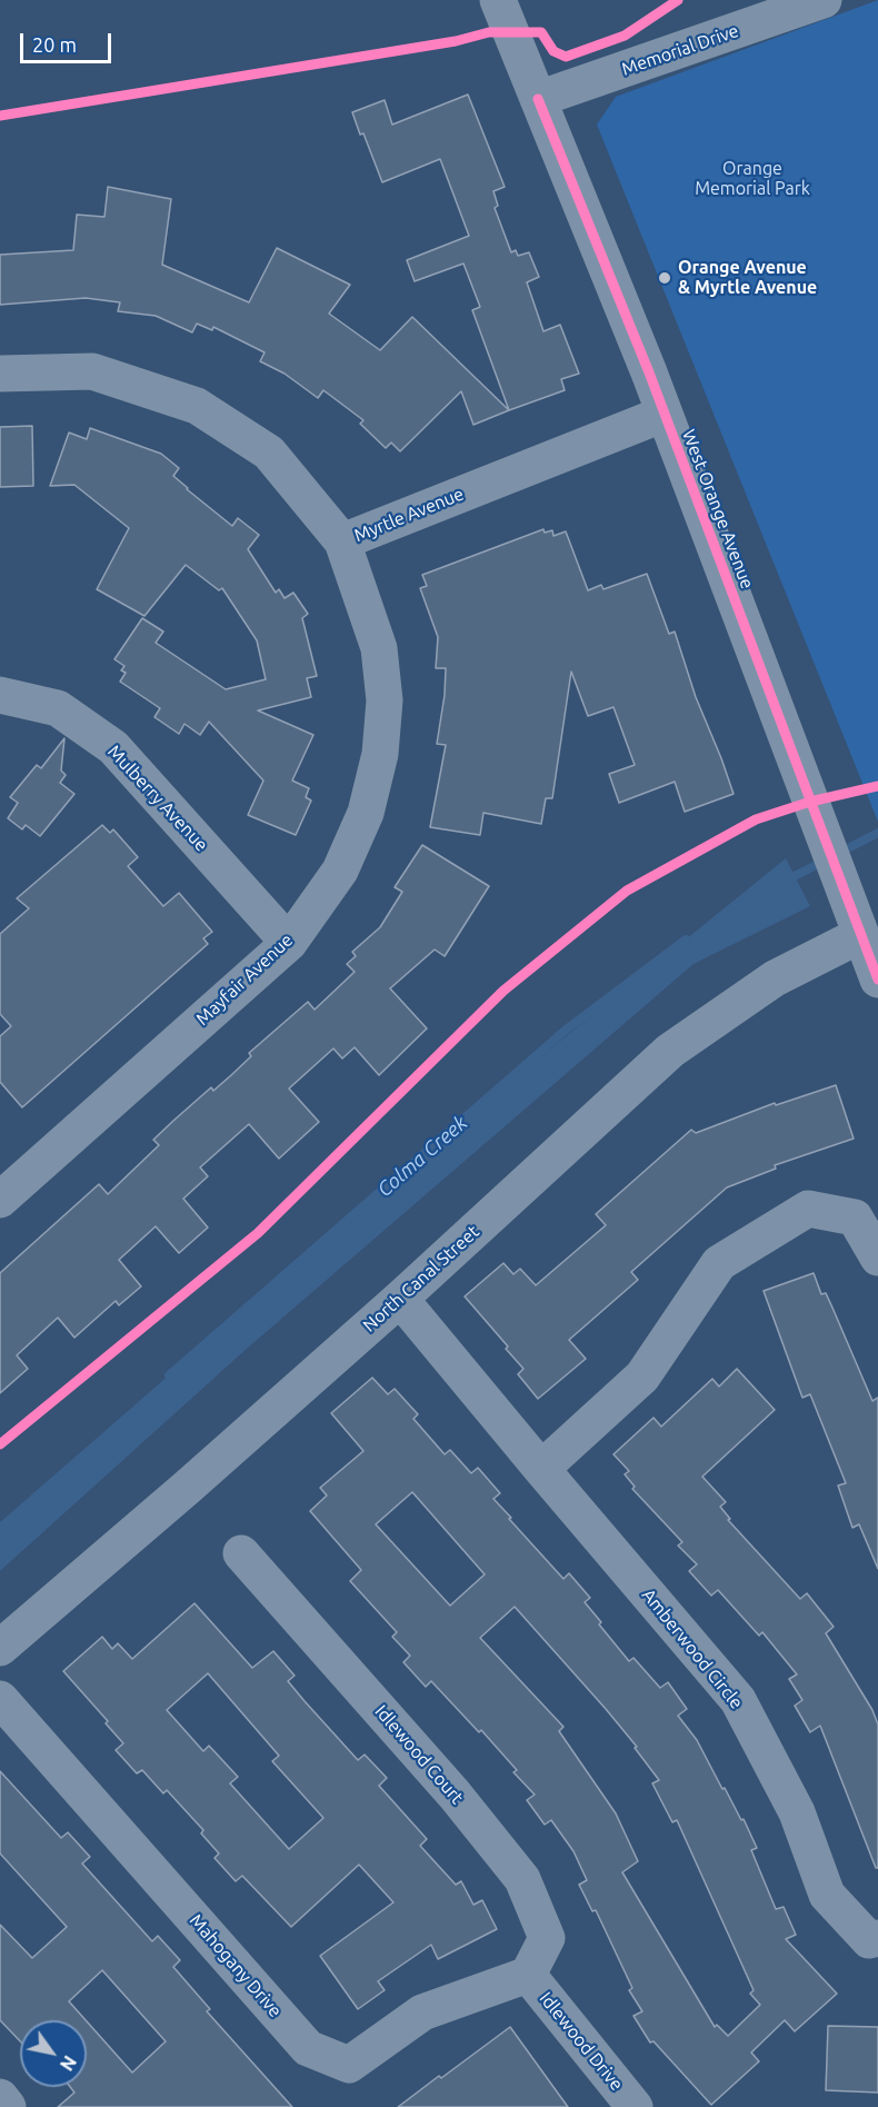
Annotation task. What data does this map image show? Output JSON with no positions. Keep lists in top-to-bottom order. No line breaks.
{"streets":{"street":["Memorial Drive","West Orange Avenue","Myrtle Avenue","Mulberry Avenue","Mayfair Avenue","North Canal Street","Amberwood Circle","Idlewood Court","Mahogany Drive","Idlewood Drive"]},"crossings":[["Memorial Drive","West Orange Avenue"],["West Orange Avenue","Myrtle Avenue"],["West Orange Avenue","North Canal Street"],["Myrtle Avenue","Mayfair Avenue"],["Mulberry Avenue","Mayfair Avenue"],["North Canal Street","Amberwood Circle"],["Idlewood Court","Mahogany Drive"],["Idlewood Court","Idlewood Drive"],["Mahogany Drive","Idlewood Drive"]],"water":["Colma Creek"],"parks":["Orange Memorial Park"],"places":["Orange Avenue & Myrtle Avenue"],"scale_bar":"20 m","north":"bottom right"}
